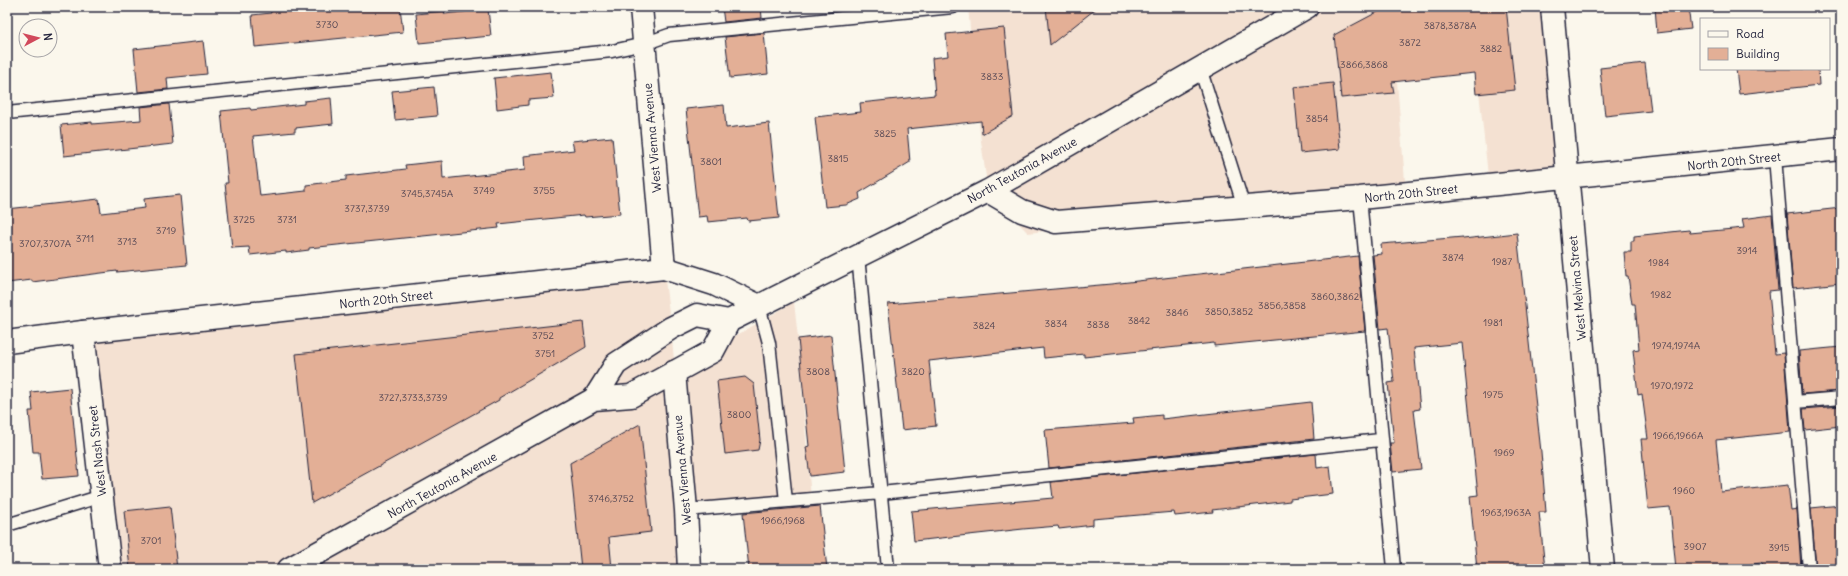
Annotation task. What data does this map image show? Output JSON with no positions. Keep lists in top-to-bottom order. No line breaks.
{"streets":{"main road":["West Vienna Avenue","North 20th Street","North Teutonia Avenue","West Melvina Street","West Nash Street"]},"crossings":[["West Vienna Avenue","North 20th Street"],["West Vienna Avenue","North Teutonia Avenue"],["North 20th Street","North Teutonia Avenue"],["North 20th Street","West Melvina Street"],["North 20th Street","West Nash Street"]],"house_numbers":["3730","3878,3878A","3872","3882","3866,3868","3833","3854","3825","3815","3801","3749","3755","3745,3745A","3737,3739","3725","3731","3719","3711","3713","3707,3707A","3914","3874","1987","1984","1982","3860,3862","3856,3858","3850,3852","3846","3842","1981","3834","3838","3824","3752","1974,1974A","3751","3808","3820","1970,1972","1975","3727,3733,3739","3800","1966,1966A","1969","1960","3746,3752","1963,1963A","1966,1968","3701","3907","3915"],"legend":["Road","Building"],"north":"right"}
